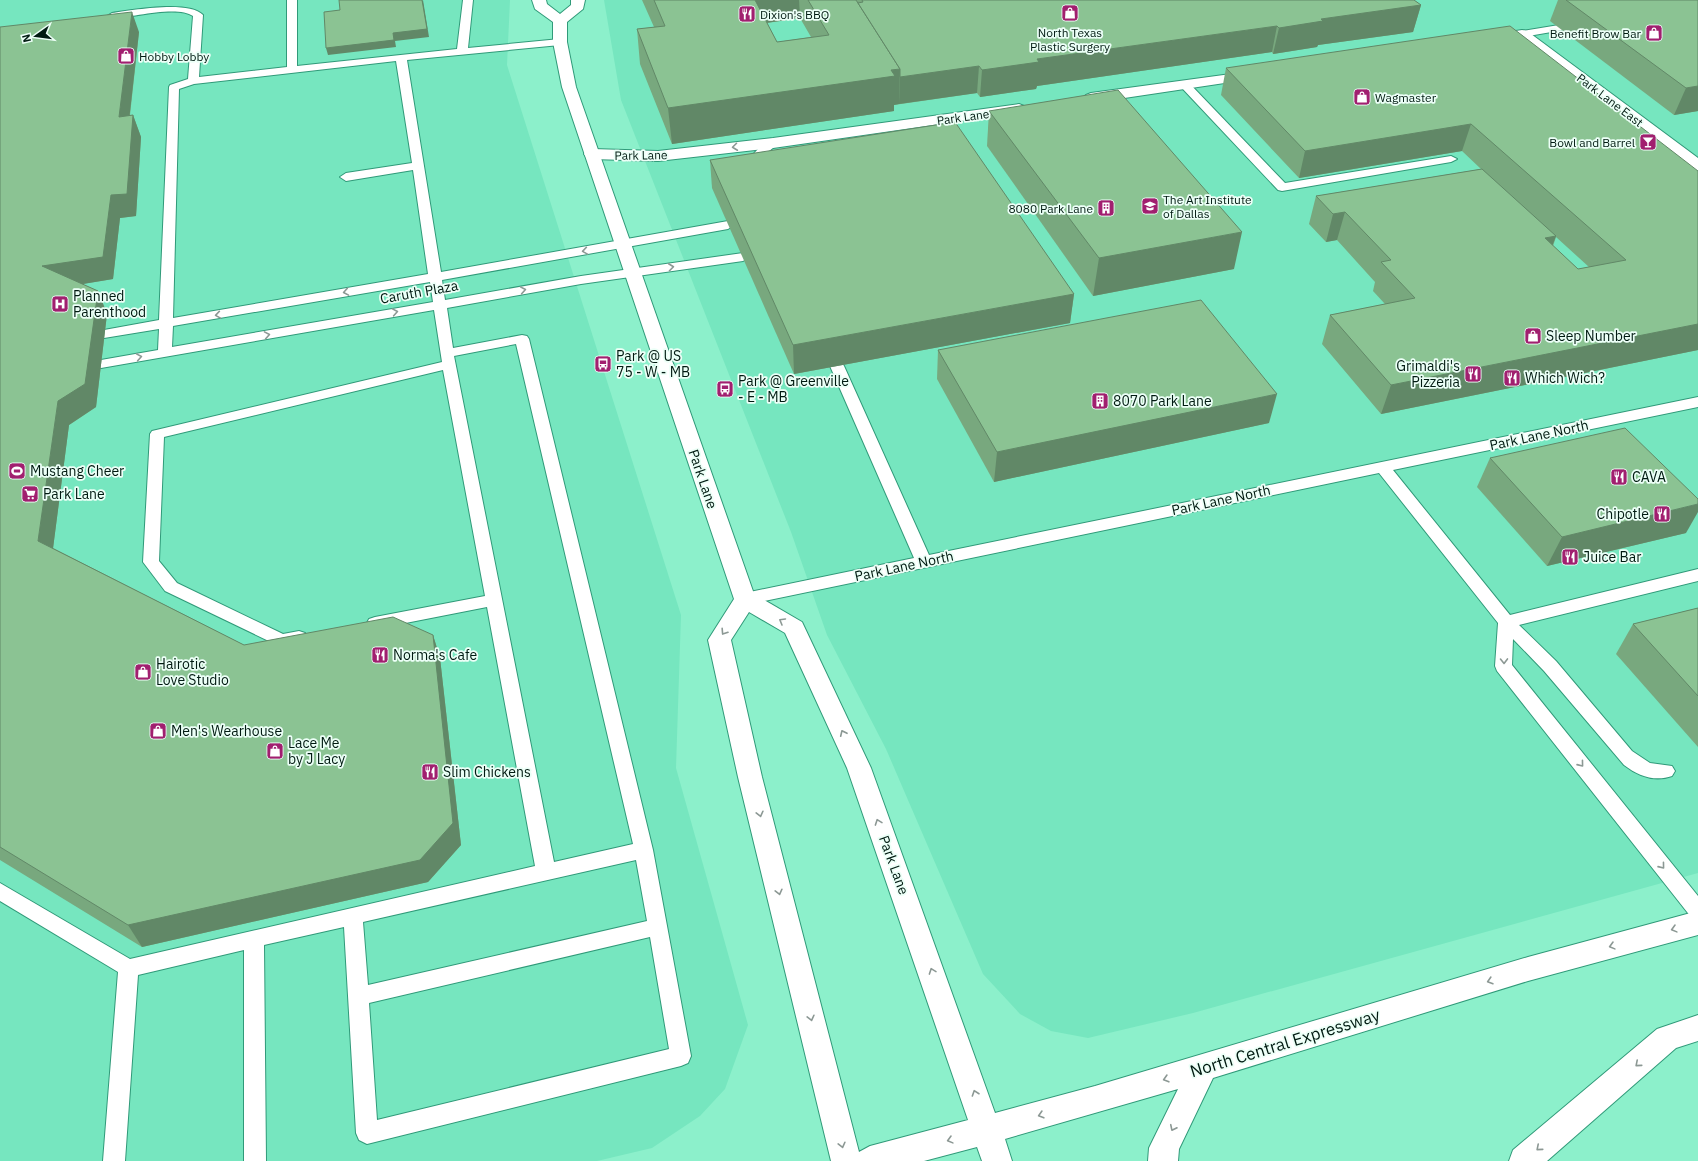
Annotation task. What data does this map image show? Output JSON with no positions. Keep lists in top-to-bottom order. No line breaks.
{"streets":{"main road":["Park Lane East","Park Lane","North Central Expressway"],"lane":["Caruth Plaza","Park Lane North"]},"crossings":[["Park Lane","Caruth Plaza"],["Park Lane","Park Lane North"],["Park Lane","North Central Expressway"]],"one_way":["Park Lane","North Central Expressway"],"places":{"shop":["North Texas Plastic Surgery","Benefit Brow Bar","Hobby Lobby","Wagmaster","Sleep Number","Hairotic Love Studio","Men's Wearhouse","Lace Me by J Lacy"],"restaurant":["Dixion's BBQ","Grimaldi's Pizzeria","Which Wich?","CAVA","Chipotle","Juice Bar","Norma's Cafe","Slim Chickens"],"bar":["Bowl and Barrel"],"school or university":["The Art Institute of Dallas"],"building":["8080 Park Lane","8070 Park Lane"],"hospital":["Planned Parenthood"],"bus stop":["Park @ US 75 - W - MB","Park @ Greenville - E - MB"],"sports":["Mustang Cheer"],"supermarket":["Park Lane"]},"north":"left"}
